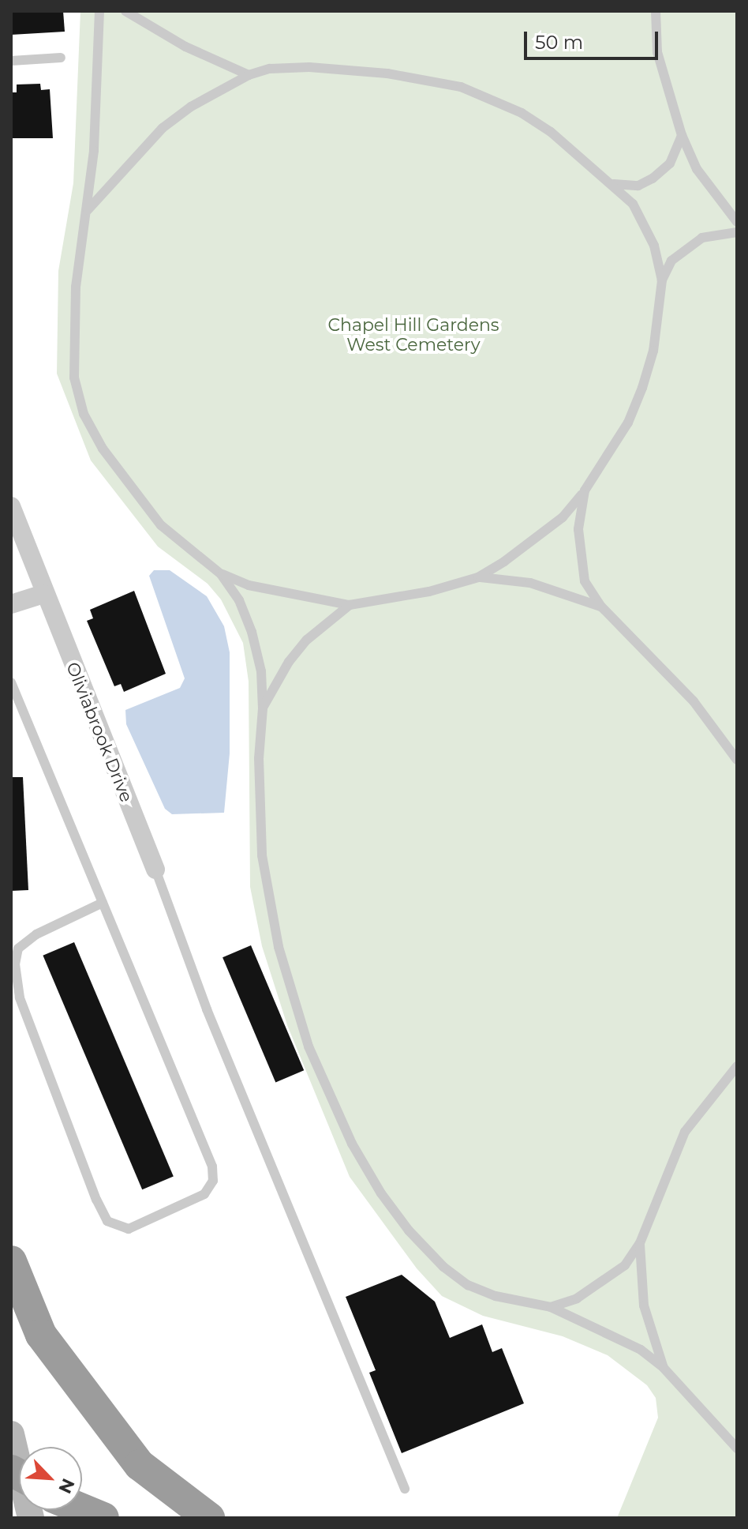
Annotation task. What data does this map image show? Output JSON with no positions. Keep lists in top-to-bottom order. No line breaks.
{"streets":{"street":["Oliviabrook Drive"]},"parks":["Chapel Hill Gardens West Cemetery"],"scale_bar":"50 m","north":"bottom right"}
